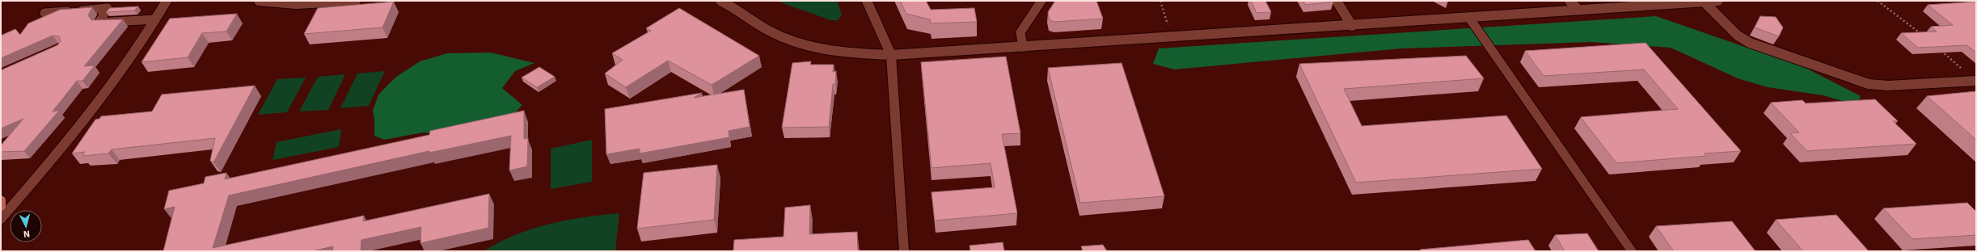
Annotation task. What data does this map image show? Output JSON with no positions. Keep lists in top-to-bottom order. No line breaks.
{"north":"bottom"}
